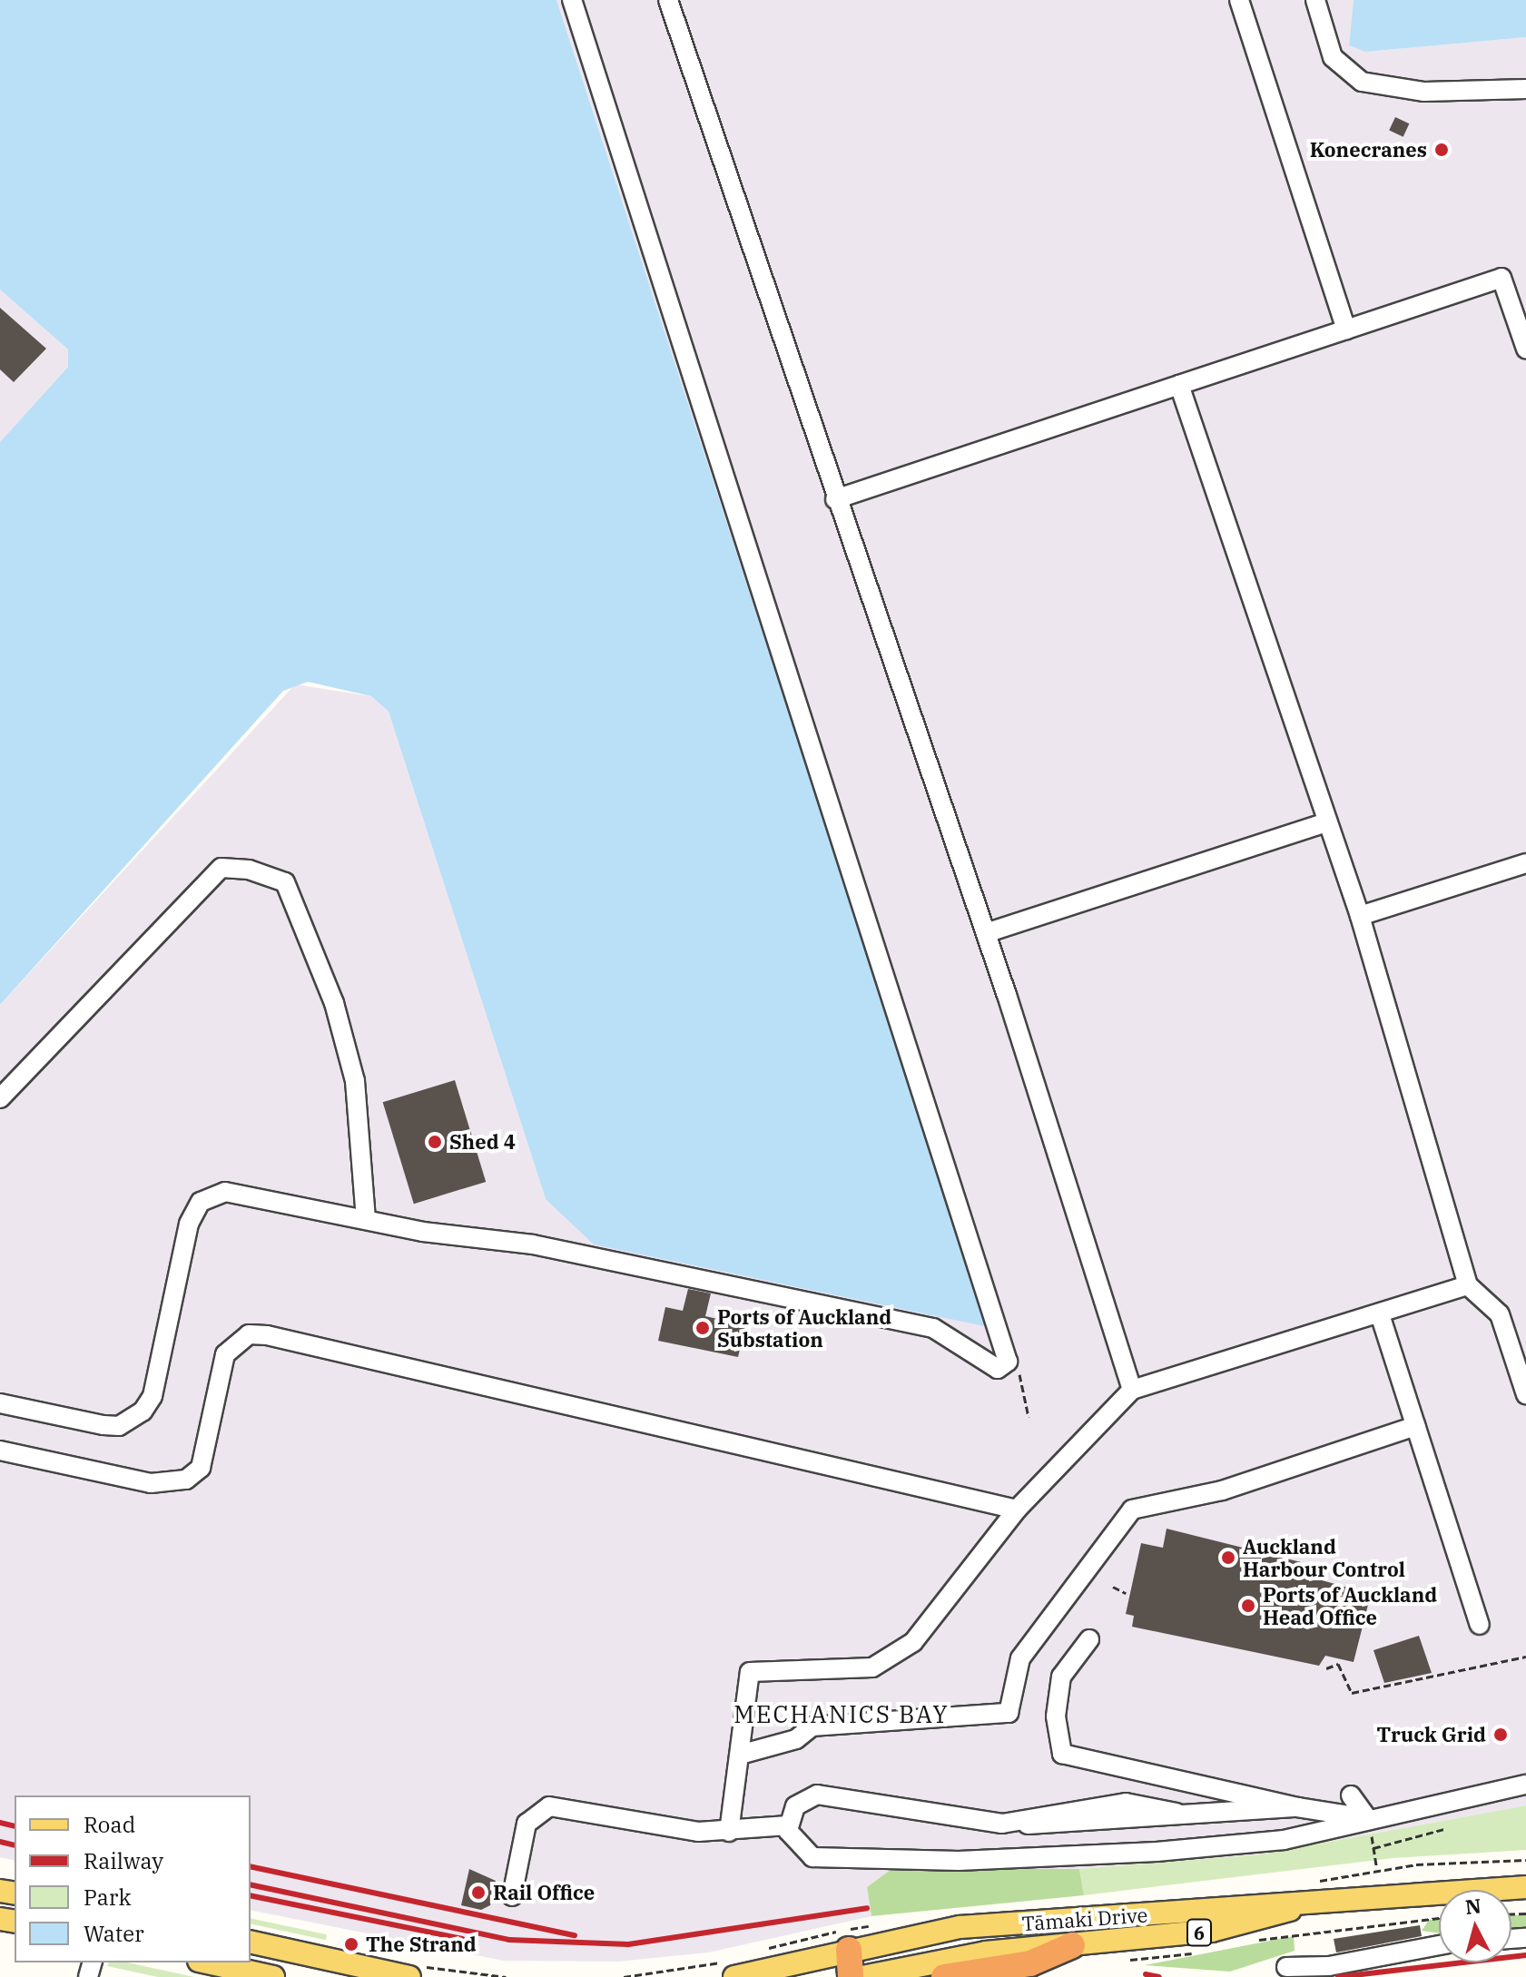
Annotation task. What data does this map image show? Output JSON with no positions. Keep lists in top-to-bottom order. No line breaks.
{"streets":{"main road":["Tāmaki Drive","6"]},"crossings":[["Tāmaki Drive","6"]],"districts":["MECHANICS BAY"],"places":["Konecranes","Shed 4","Ports of Auckland Substation","Auckland Harbour Control","Ports of Auckland Head Office","Truck Grid","Rail Office","The Strand"],"legend":["Road","Railway","Park","Water"],"north":"top"}
